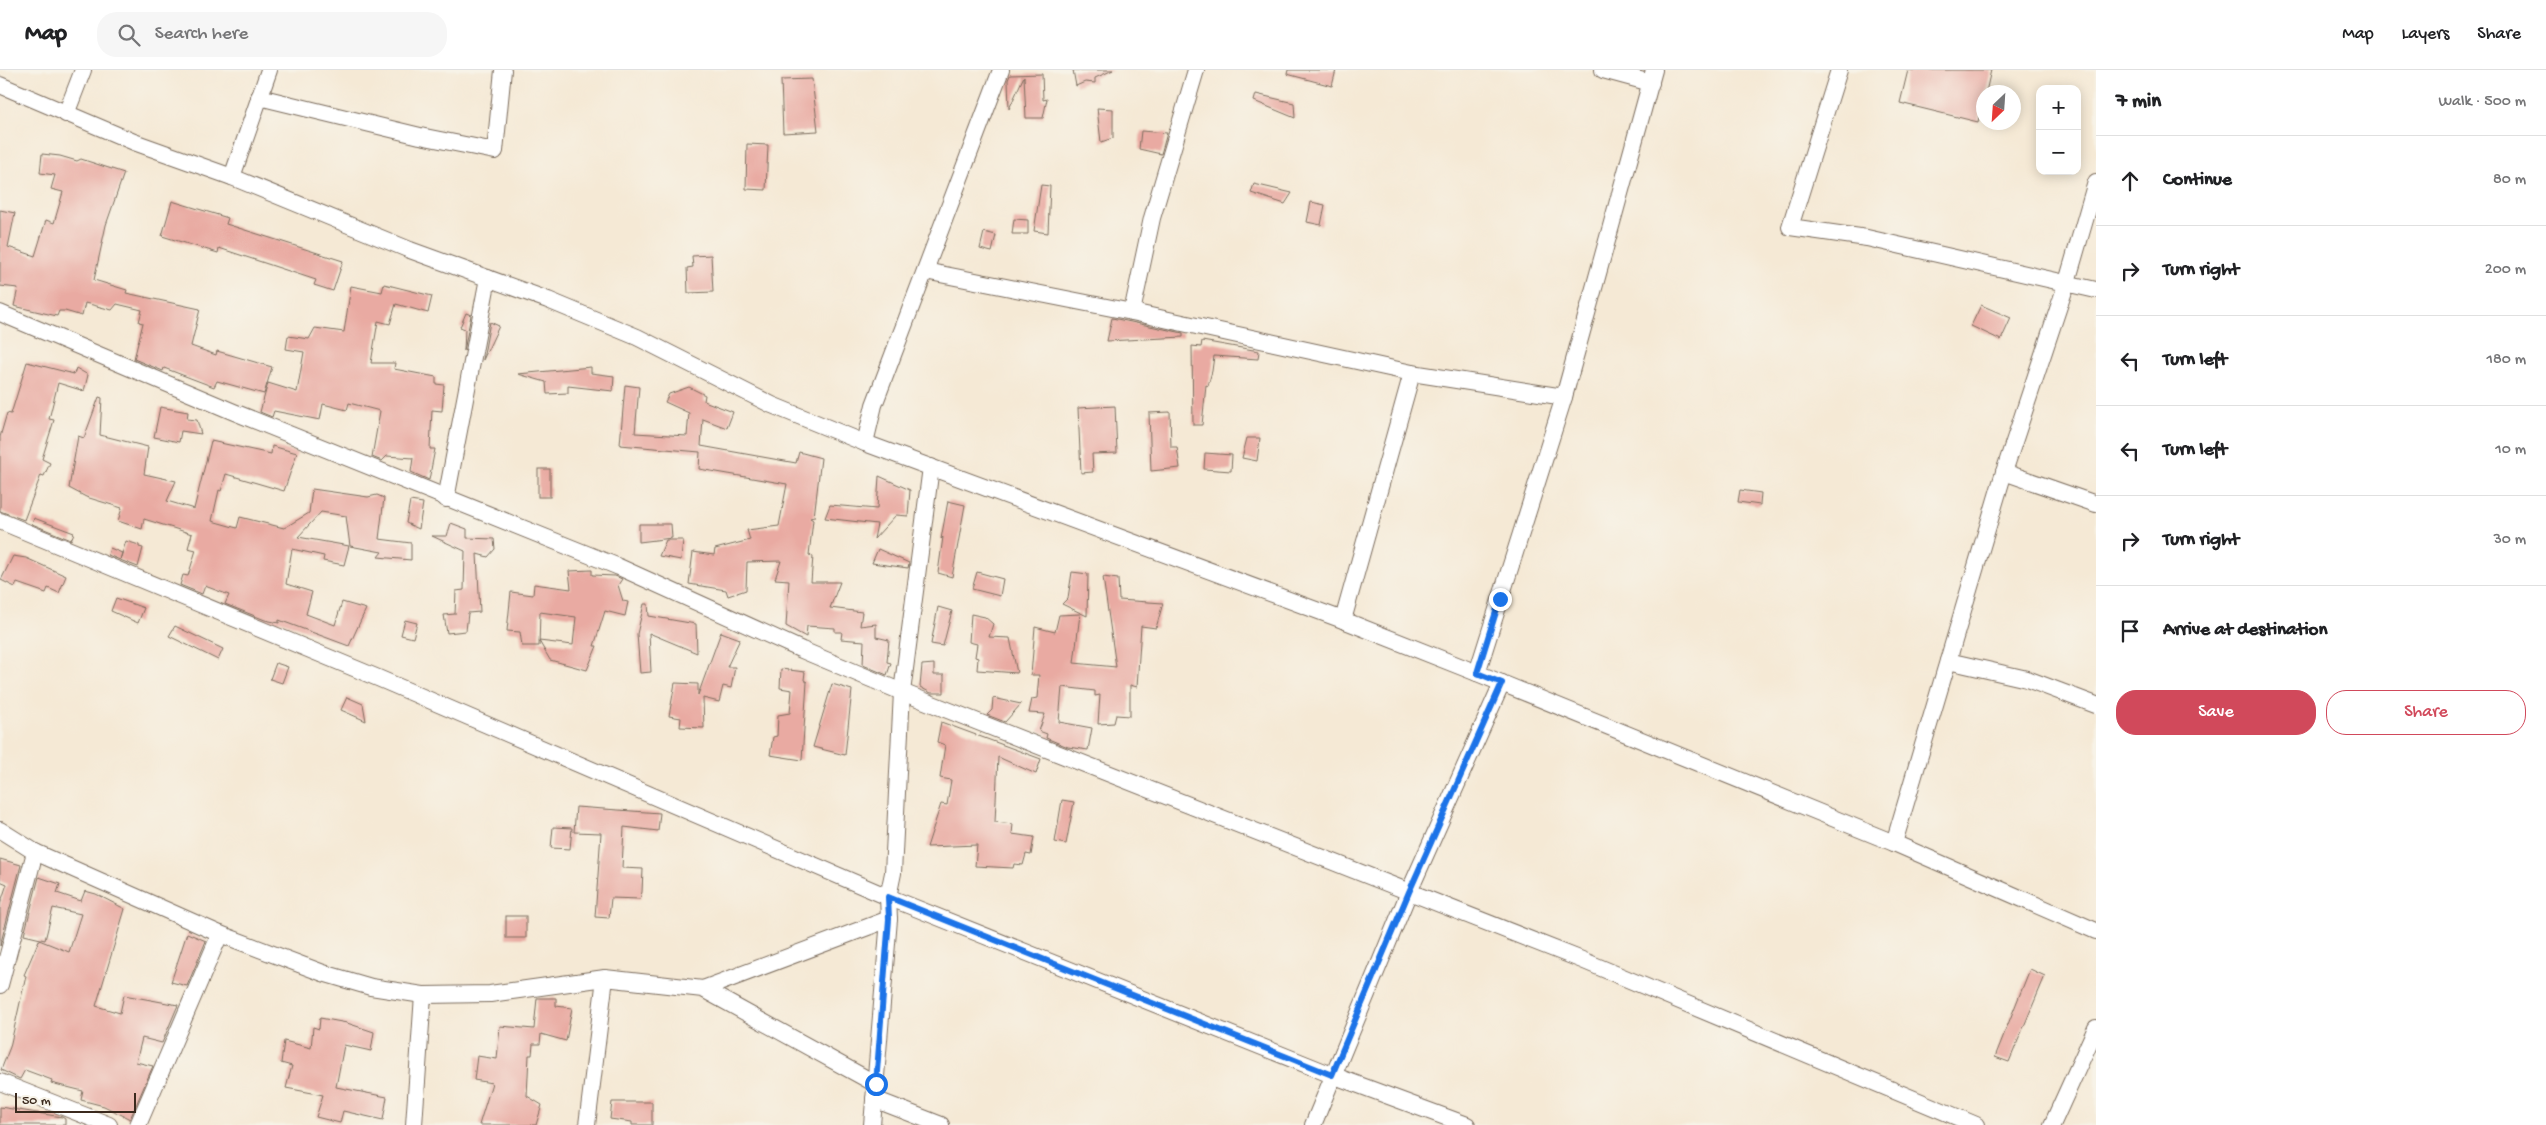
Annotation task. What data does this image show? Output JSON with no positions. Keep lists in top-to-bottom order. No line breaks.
{"scale_bar":"50 m","north":"bottom left","page":{"header":"Map","search":"Search here","nav":["Map","Layers","Share"],"heading":["7 min","Walk · 500 m"],"map_buttons":["+","−"],"list":[["Continue","80 m"],["Turn right","200 m"],["Turn left","180 m"],["Turn left","10 m"],["Turn right","30 m"],"Arrive at destination"],"buttons":["Save","Share"],"scale":"50 m"}}
